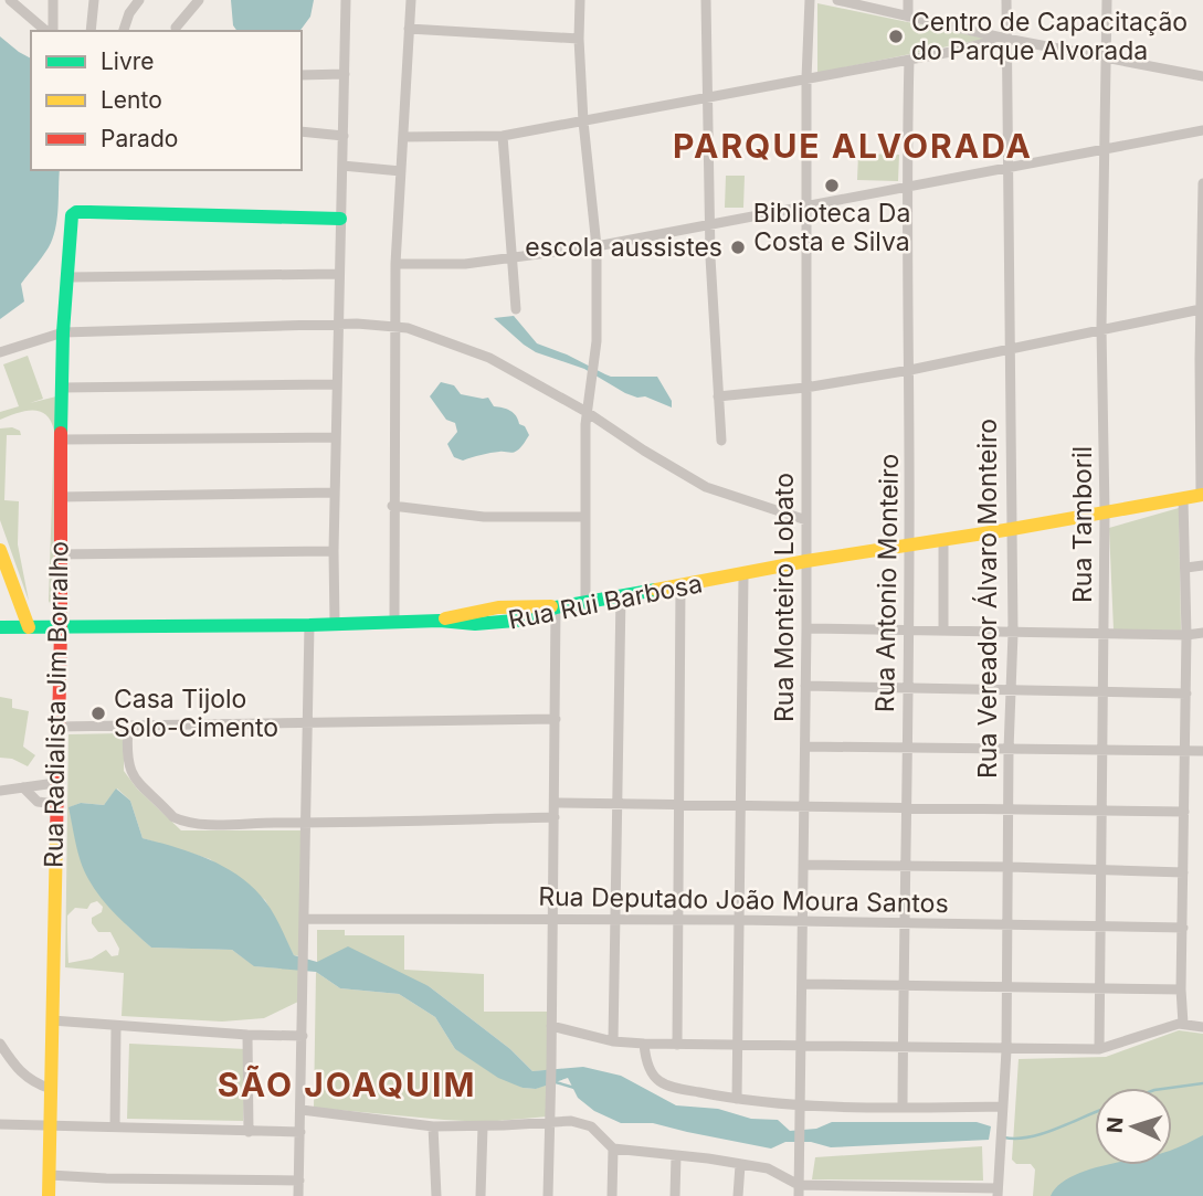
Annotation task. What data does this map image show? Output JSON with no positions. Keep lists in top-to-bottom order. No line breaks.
{"streets":{"street":["Rua Tamboril","Rua Antonio Monteiro","Rua Monteiro Lobato","Rua Vereador Álvaro Monteiro","Rua Rui Barbosa","Rua Radialista Jim Borralho","Rua Deputado João Moura Santos"]},"crossings":[["Rua Tamboril","Rua Rui Barbosa"],["Rua Tamboril","Rua Deputado João Moura Santos"],["Rua Antonio Monteiro","Rua Rui Barbosa"],["Rua Antonio Monteiro","Rua Deputado João Moura Santos"],["Rua Monteiro Lobato","Rua Rui Barbosa"],["Rua Monteiro Lobato","Rua Deputado João Moura Santos"],["Rua Vereador Álvaro Monteiro","Rua Rui Barbosa"],["Rua Vereador Álvaro Monteiro","Rua Deputado João Moura Santos"],["Rua Rui Barbosa","Rua Radialista Jim Borralho"]],"districts":["PARQUE ALVORADA","SÃO JOAQUIM"],"places":["Centro de Capacitação do Parque Alvorada","Biblioteca Da Costa e Silva","escola aussistes","Casa Tijolo Solo-Cimento"],"legend":["Livre","Lento","Parado"],"north":"left"}
